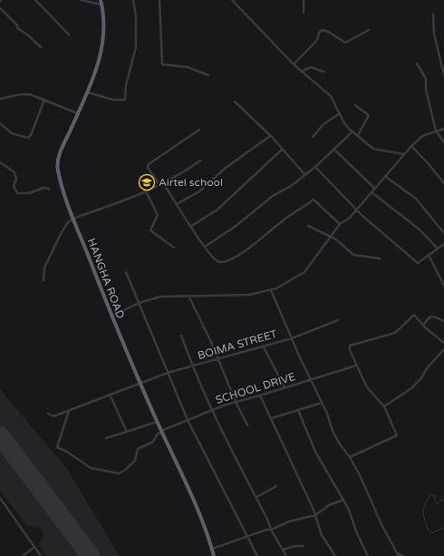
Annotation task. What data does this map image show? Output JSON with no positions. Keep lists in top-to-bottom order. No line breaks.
{"streets":{"highway":["HANGHA ROAD"],"street":["BOIMA STREET","SCHOOL DRIVE"]},"crossings":[["HANGHA ROAD","BOIMA STREET"],["HANGHA ROAD","SCHOOL DRIVE"],["BOIMA STREET","SCHOOL DRIVE"]],"places":{"school or university":["Airtel school"]}}
